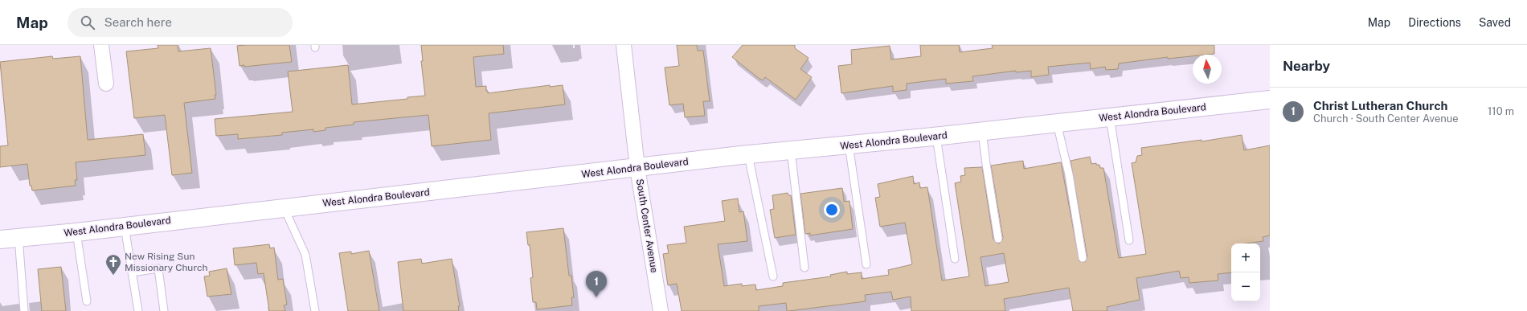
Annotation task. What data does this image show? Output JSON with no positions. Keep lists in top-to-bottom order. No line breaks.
{"streets":{"main road":["West Alondra Boulevard"],"street":["South Center Avenue"]},"crossings":[["West Alondra Boulevard","South Center Avenue"]],"places":{"church":["New Rising Sun Missionary Church"]},"north":"top","page":{"header":"Map","search":"Search here","nav":["Map","Directions","Saved"],"heading":"Nearby","list":[{"mark":"1","name":"Christ Lutheran Church","note":"Church · South Center Avenue","value":"110 m"}],"map_buttons":["+","−"],"pins":"1"}}
